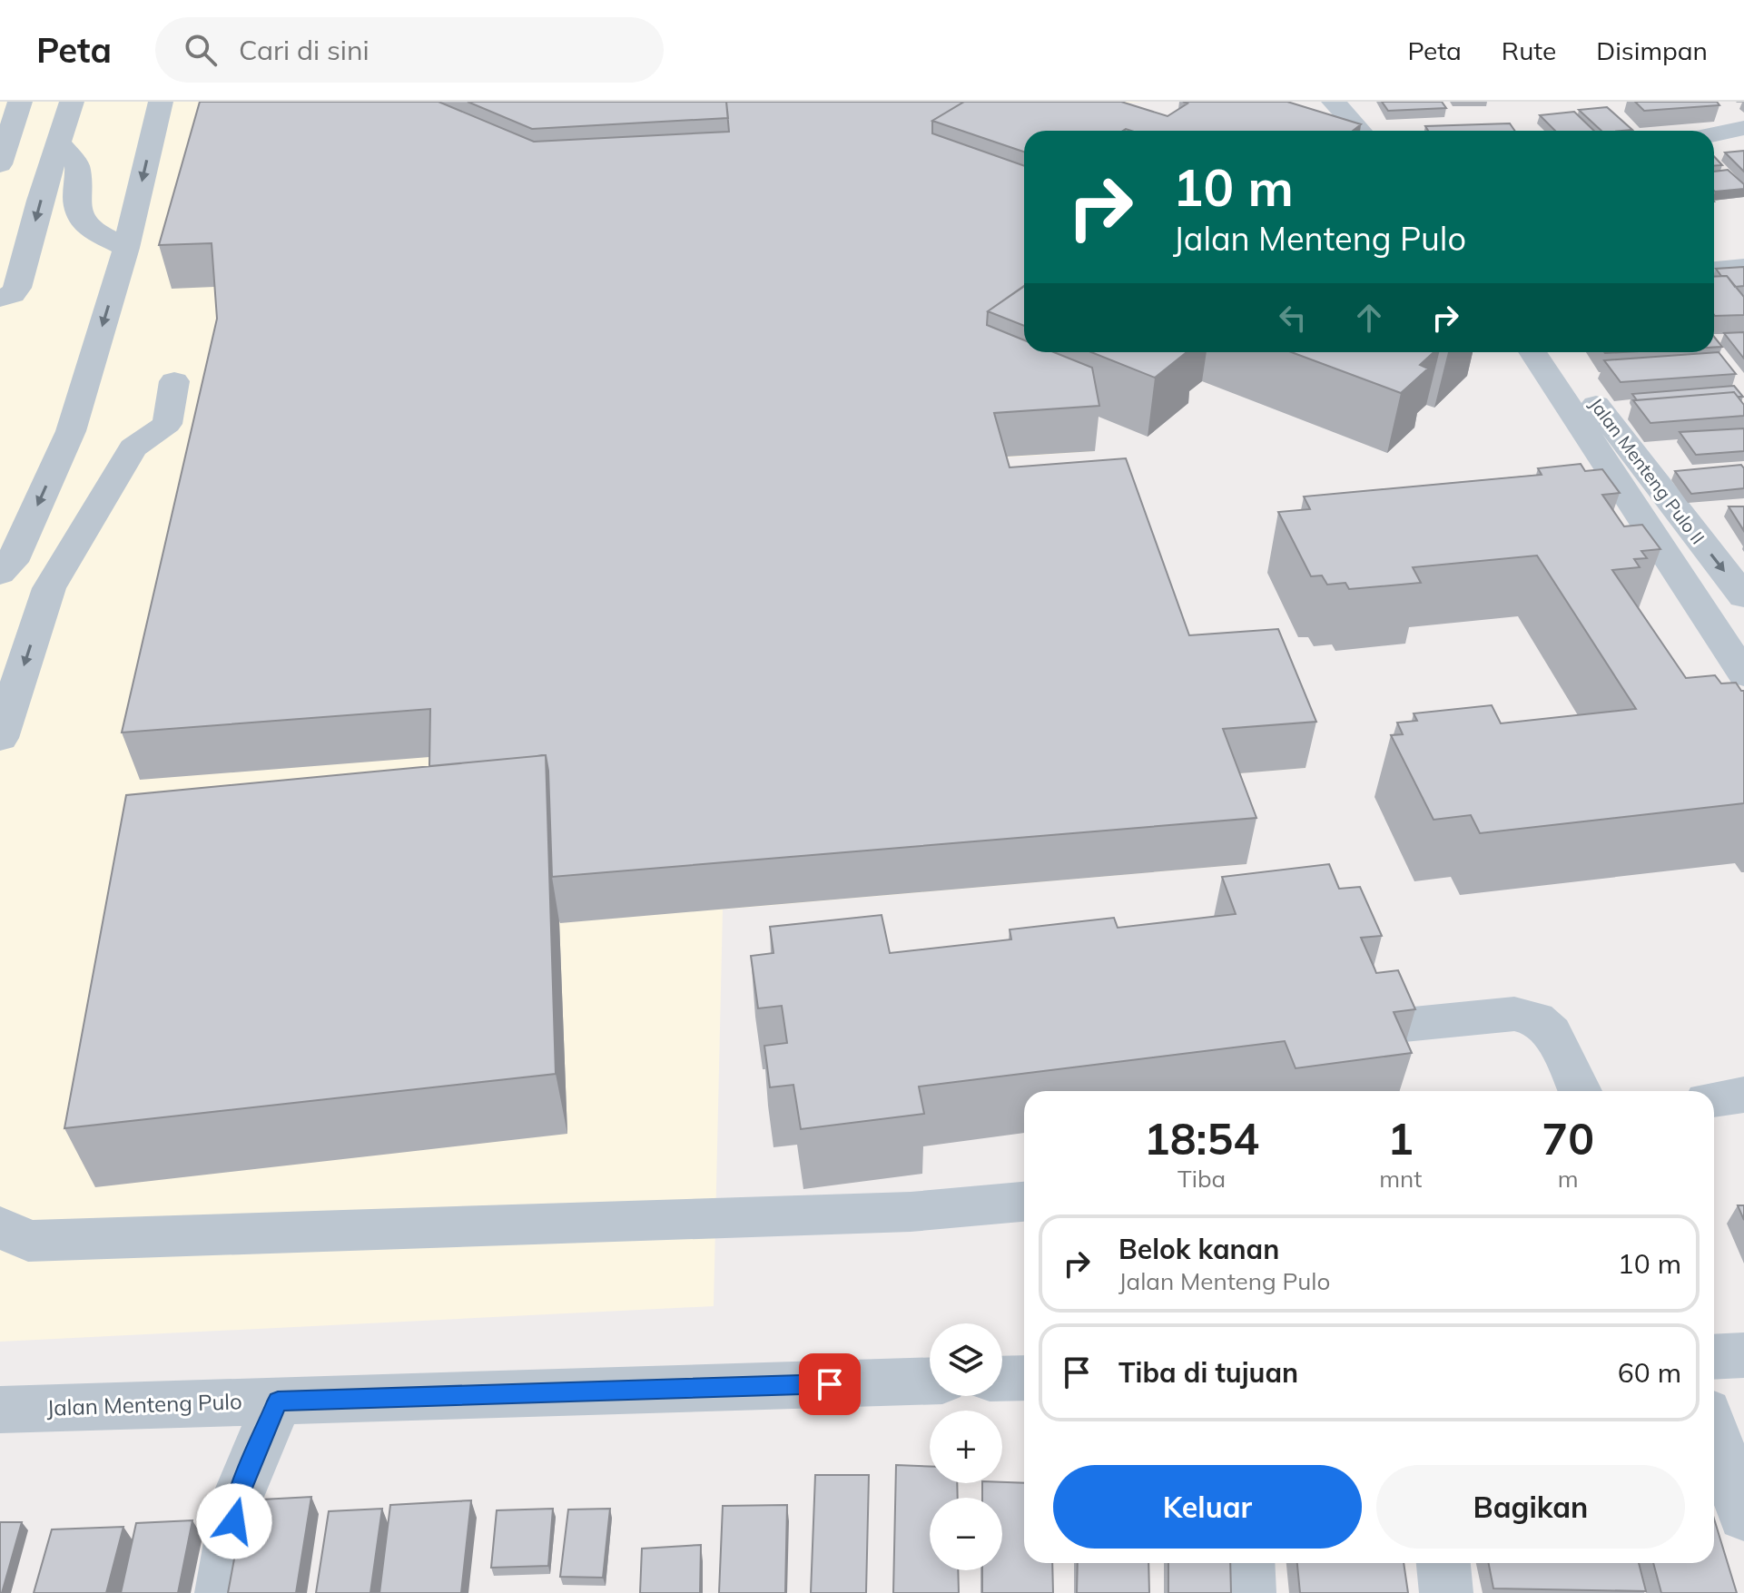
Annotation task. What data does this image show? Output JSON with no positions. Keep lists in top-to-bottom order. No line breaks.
{"streets":{"street":["Jalan Menteng Pulo II","Jalan Menteng Pulo"]},"page":{"header":"Peta","search":"Cari di sini","nav":["Peta","Rute","Disimpan"],"turn":["10 m","Jalan Menteng Pulo"],"eta":["18:54","Tiba","1","mnt","70","m"],"list":[{"name":"Belok kanan","note":"Jalan Menteng Pulo","value":"10 m"},{"name":"Tiba di tujuan","value":"60 m"}],"map_buttons":["+","−"],"buttons":["Keluar","Bagikan"]}}
